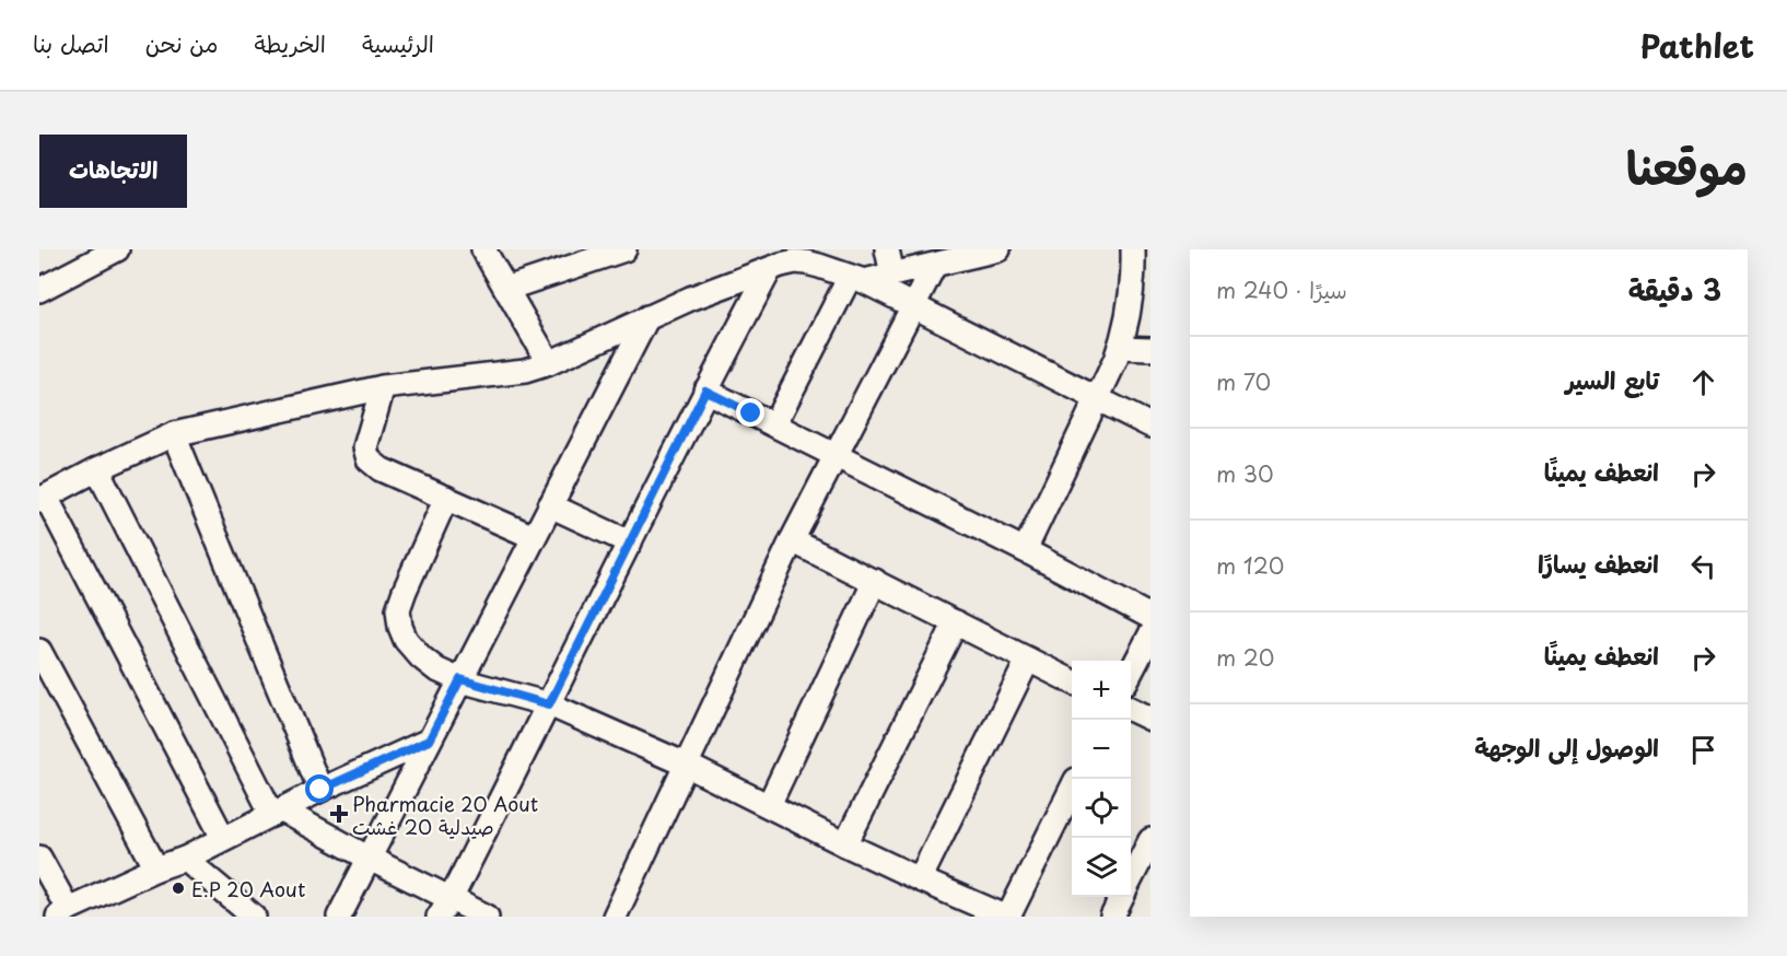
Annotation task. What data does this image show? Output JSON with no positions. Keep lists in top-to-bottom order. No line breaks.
{"places":{"health":["Pharmacie 20 Aout صيدلية 20 غشت"],"other":["E.P 20 Aout"]},"page":{"header":"Pathlet","nav":["الرئيسية","الخريطة","من نحن","اتصل بنا"],"title":"موقعنا","buttons":"الاتجاهات","heading":["3 دقيقة","سيرًا · 240 m"],"list":[["تابع السير","70 m"],["انعطف يمينًا","30 m"],["انعطف يسارًا","120 m"],["انعطف يمينًا","20 m"],"الوصول إلى الوجهة"],"map_buttons":["+","−"]}}
